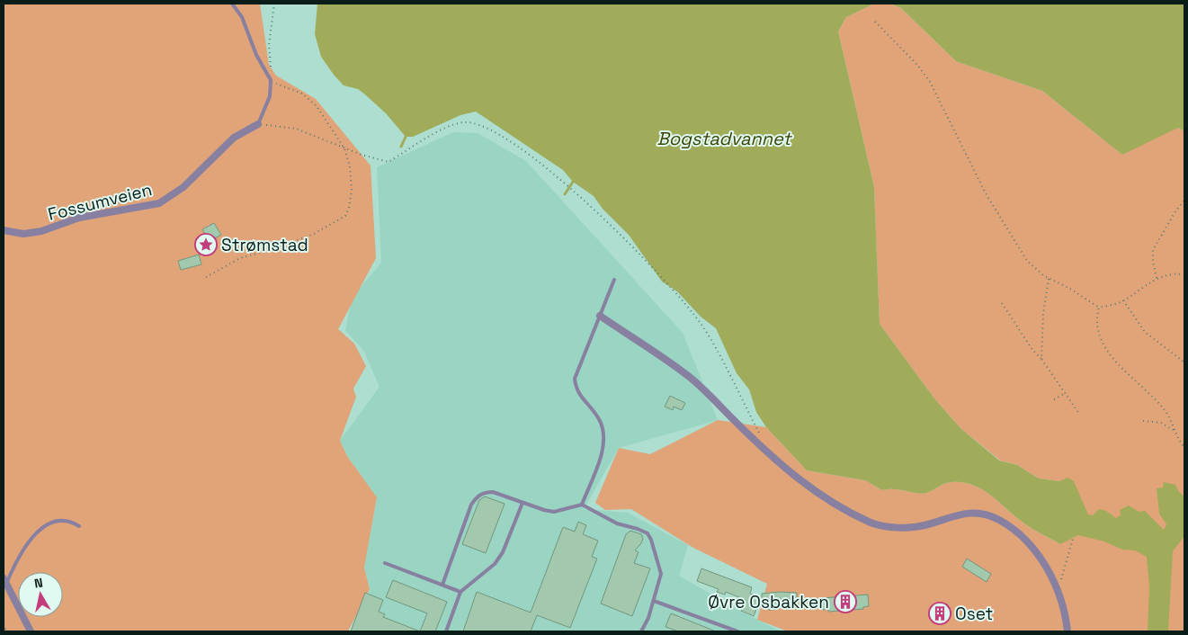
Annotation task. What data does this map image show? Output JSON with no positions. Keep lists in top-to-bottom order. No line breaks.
{"streets":{"street":["Fossumveien"]},"water":["Bogstadvannet"],"places":{"place":["Strømstad"],"building":["Øvre Osbakken","Oset"]},"north":"top"}
